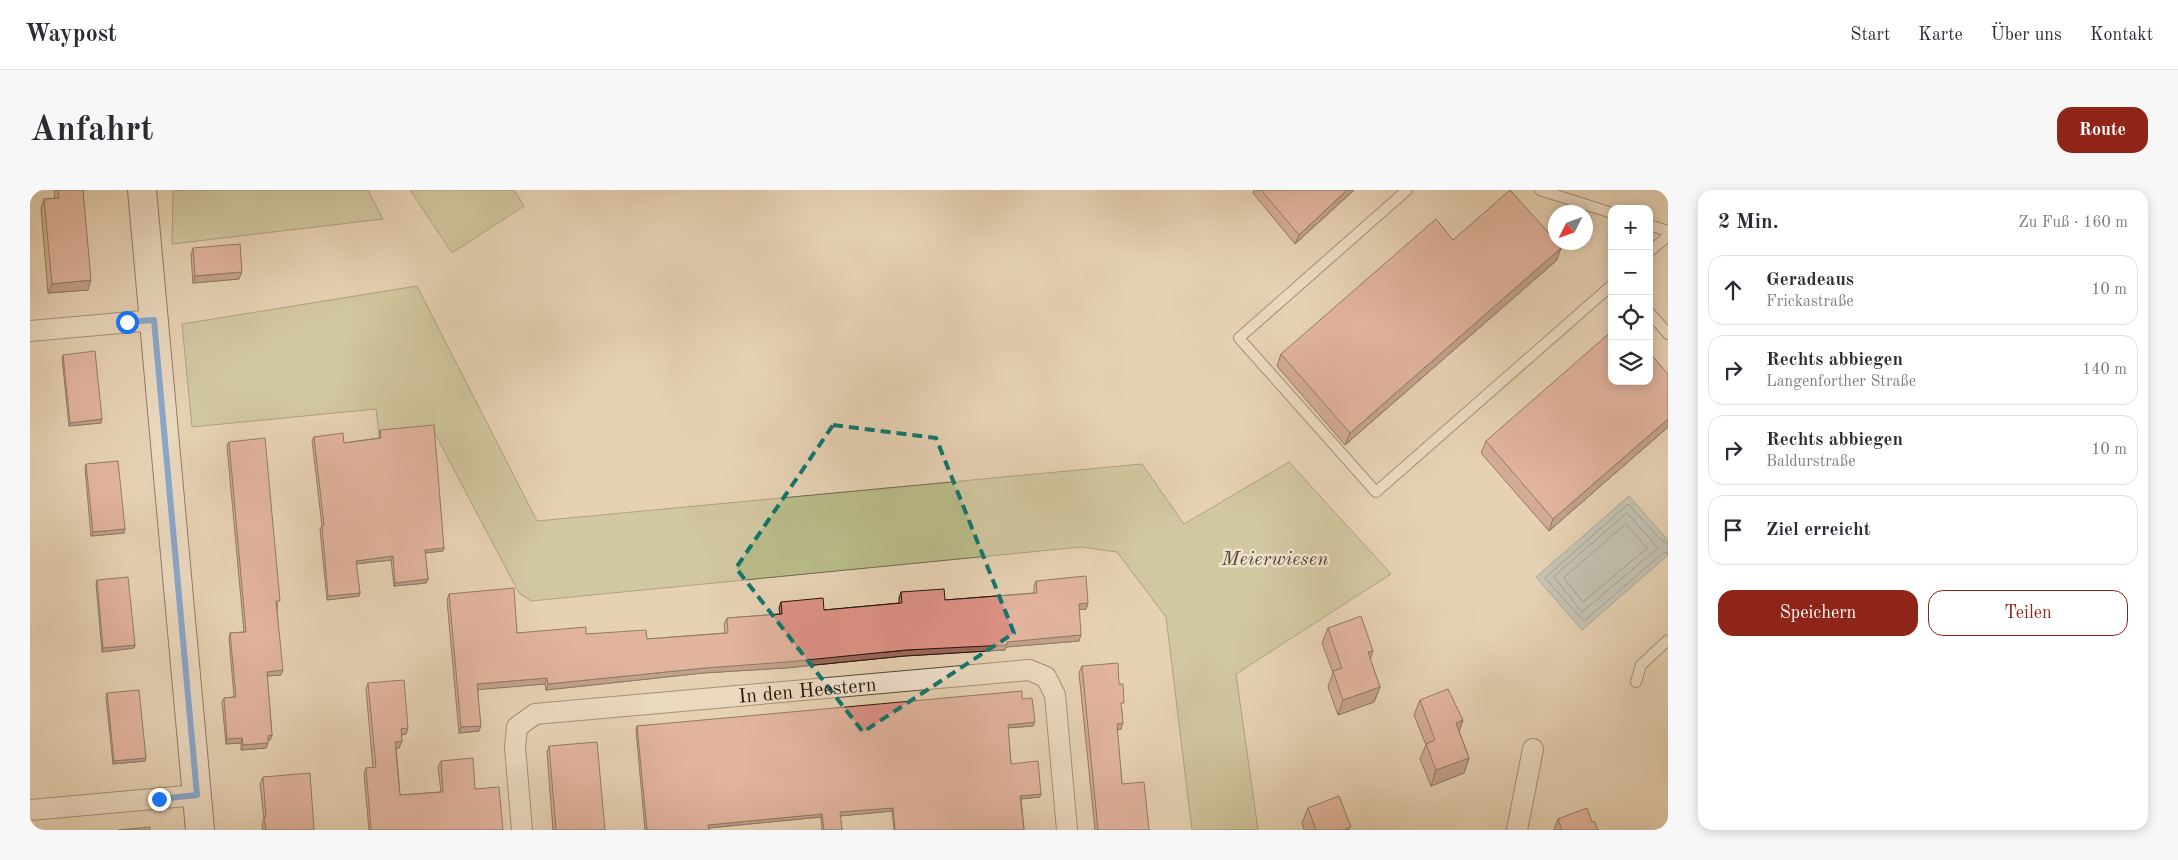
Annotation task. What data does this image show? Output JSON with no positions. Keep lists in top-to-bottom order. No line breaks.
{"streets":{"street":["In den Heestern"]},"parks":["Meierwiesen"],"north":"bottom left","page":{"header":"Waypost","nav":["Start","Karte","Über uns","Kontakt"],"buttons":["Route",["Speichern","Teilen"]],"title":"Anfahrt","heading":["2 Min.","Zu Fuß · 160 m"],"map_buttons":["+","−"],"list":[["Geradeaus","Frickastraße","10 m"],["Rechts abbiegen","Langenforther Straße","140 m"],["Rechts abbiegen","Baldurstraße","10 m"],"Ziel erreicht"]}}
